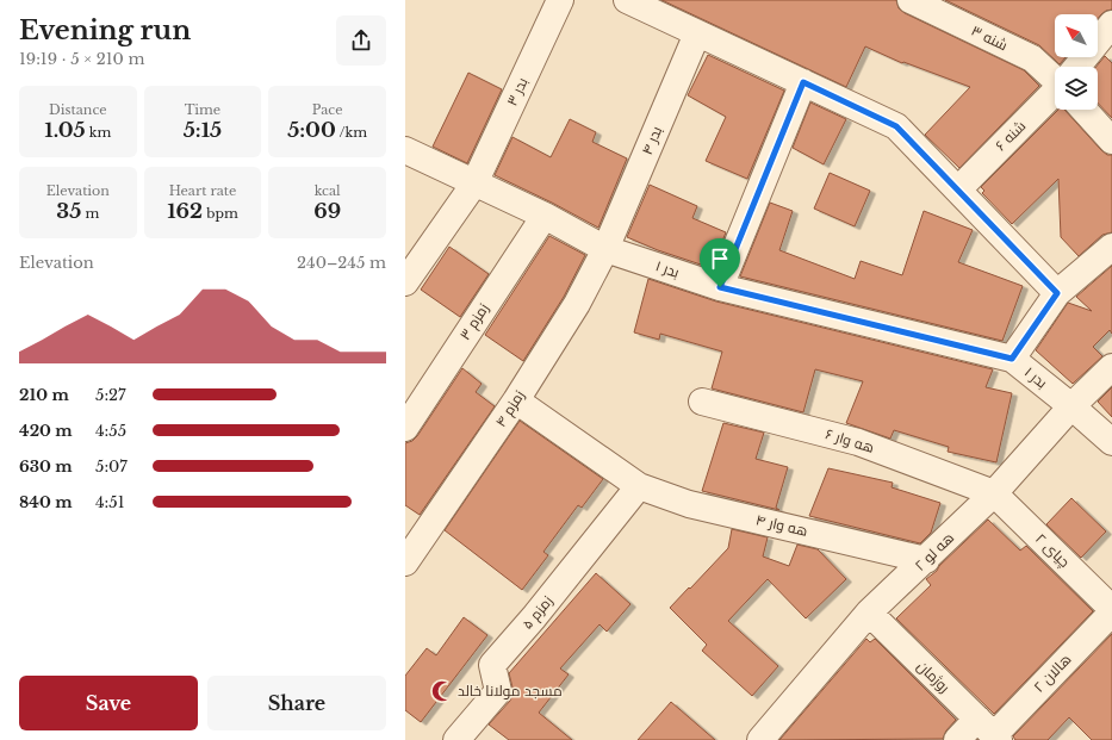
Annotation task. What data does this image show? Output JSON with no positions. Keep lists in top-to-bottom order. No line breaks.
{"streets":{"street":["شنه ۳","بدر ۳","شنه ۶","بدر ۴","بدر ۱","زمزم ۳","زمزم ۴","هه وار ۶","هه وار ۴","چیای ۲","هه لو ۲","زمزم ۵","هالان ۲","روژمان"]},"crossings":[["بدر ۳","بدر ۱"],["بدر ۴","بدر ۱"],["بدر ۴","زمزم ۴"],["بدر ۱","زمزم ۳"],["بدر ۱","زمزم ۴"],["بدر ۱","هه لو ۲"],["زمزم ۴","هه وار ۴"],["هه وار ۶","چیای ۲"],["هه وار ۶","هه لو ۲"],["هه وار ۴","هه لو ۲"],["هه وار ۴","زمزم ۵"],["چیای ۲","هه لو ۲"],["هه لو ۲","روژمان"],["هالان ۲","روژمان"]],"places":{"mosque":["مسجد مولانا خالد"]},"north":"top left","page":{"heading":["Evening run","19:19 · 5 × 210 m"],"stats":[["Distance","1.05 km"],["Time","5:15"],["Pace","5:00 /km"],["Elevation","35 m"],["Heart rate","162 bpm"],["kcal","69"]],"chart":["Elevation","240–245 m"],"list":[{"name":"210 m","note":"5:27"},{"name":"420 m","note":"4:55"},{"name":"630 m","note":"5:07"},{"name":"840 m","note":"4:51"}],"buttons":["Save","Share"]}}
